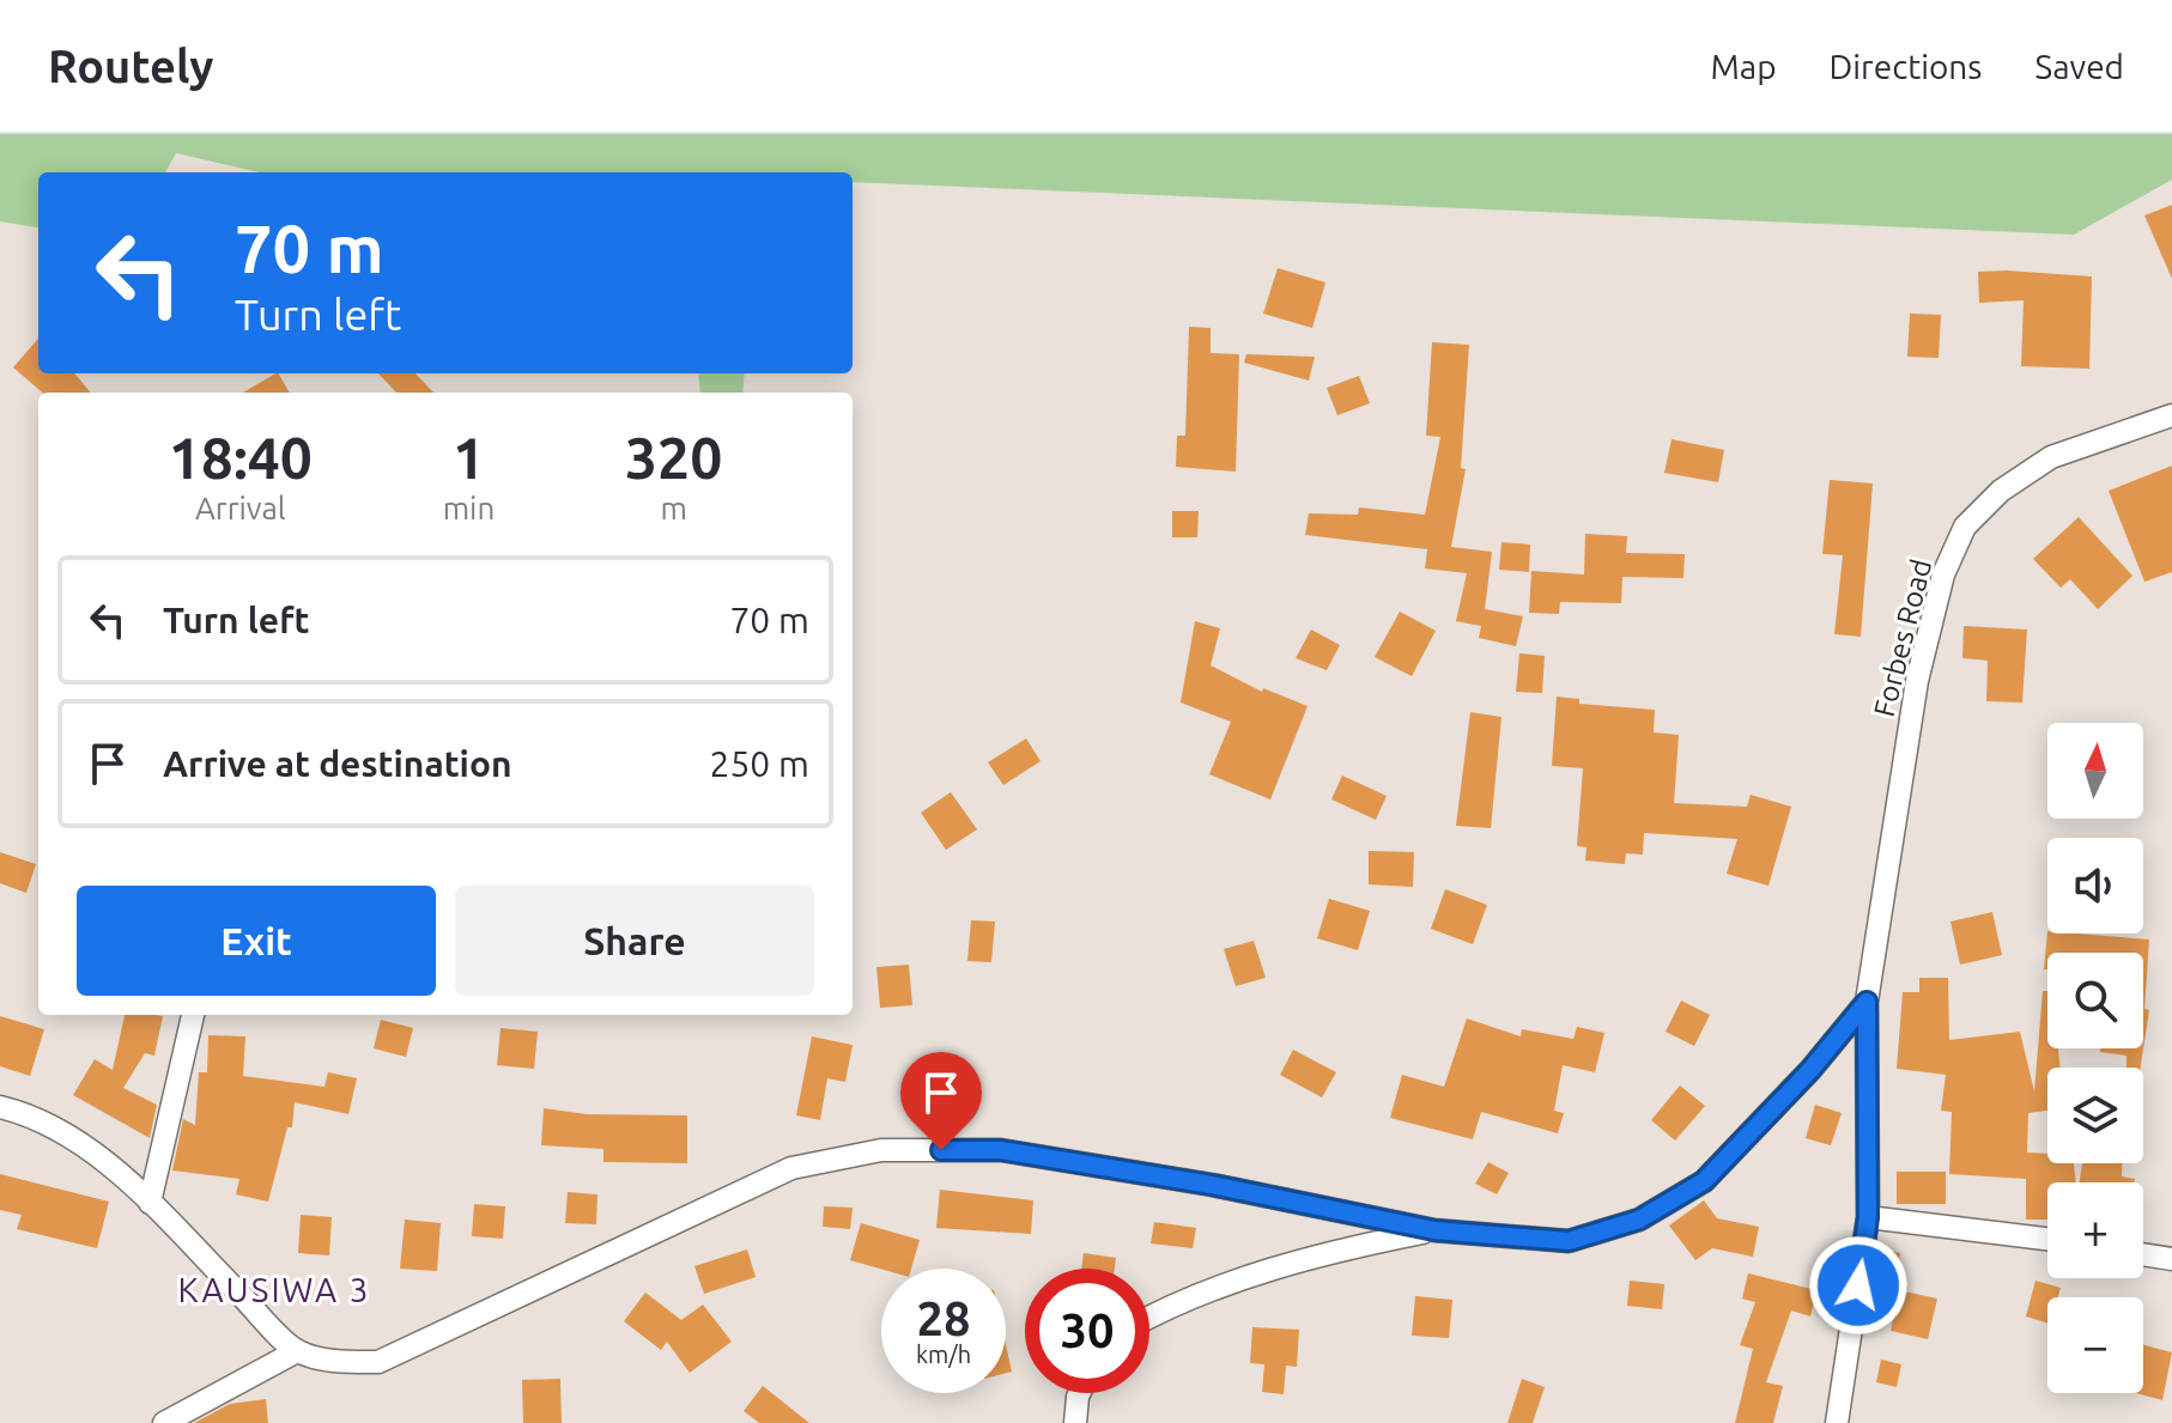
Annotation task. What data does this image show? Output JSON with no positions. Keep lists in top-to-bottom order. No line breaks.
{"streets":{"street":["Forbes Road"]},"districts":["KAUSIWA 3"],"north":"top","page":{"header":"Routely","nav":["Map","Directions","Saved"],"turn":["70 m","Turn left"],"eta":["18:40","Arrival","1","min","320","m"],"list":[{"name":"Turn left","value":"70 m"},{"name":"Arrive at destination","value":"250 m"}],"map_buttons":["+","−"],"buttons":["Exit","Share"],"speed":"28 km/h","limit":"30"}}
